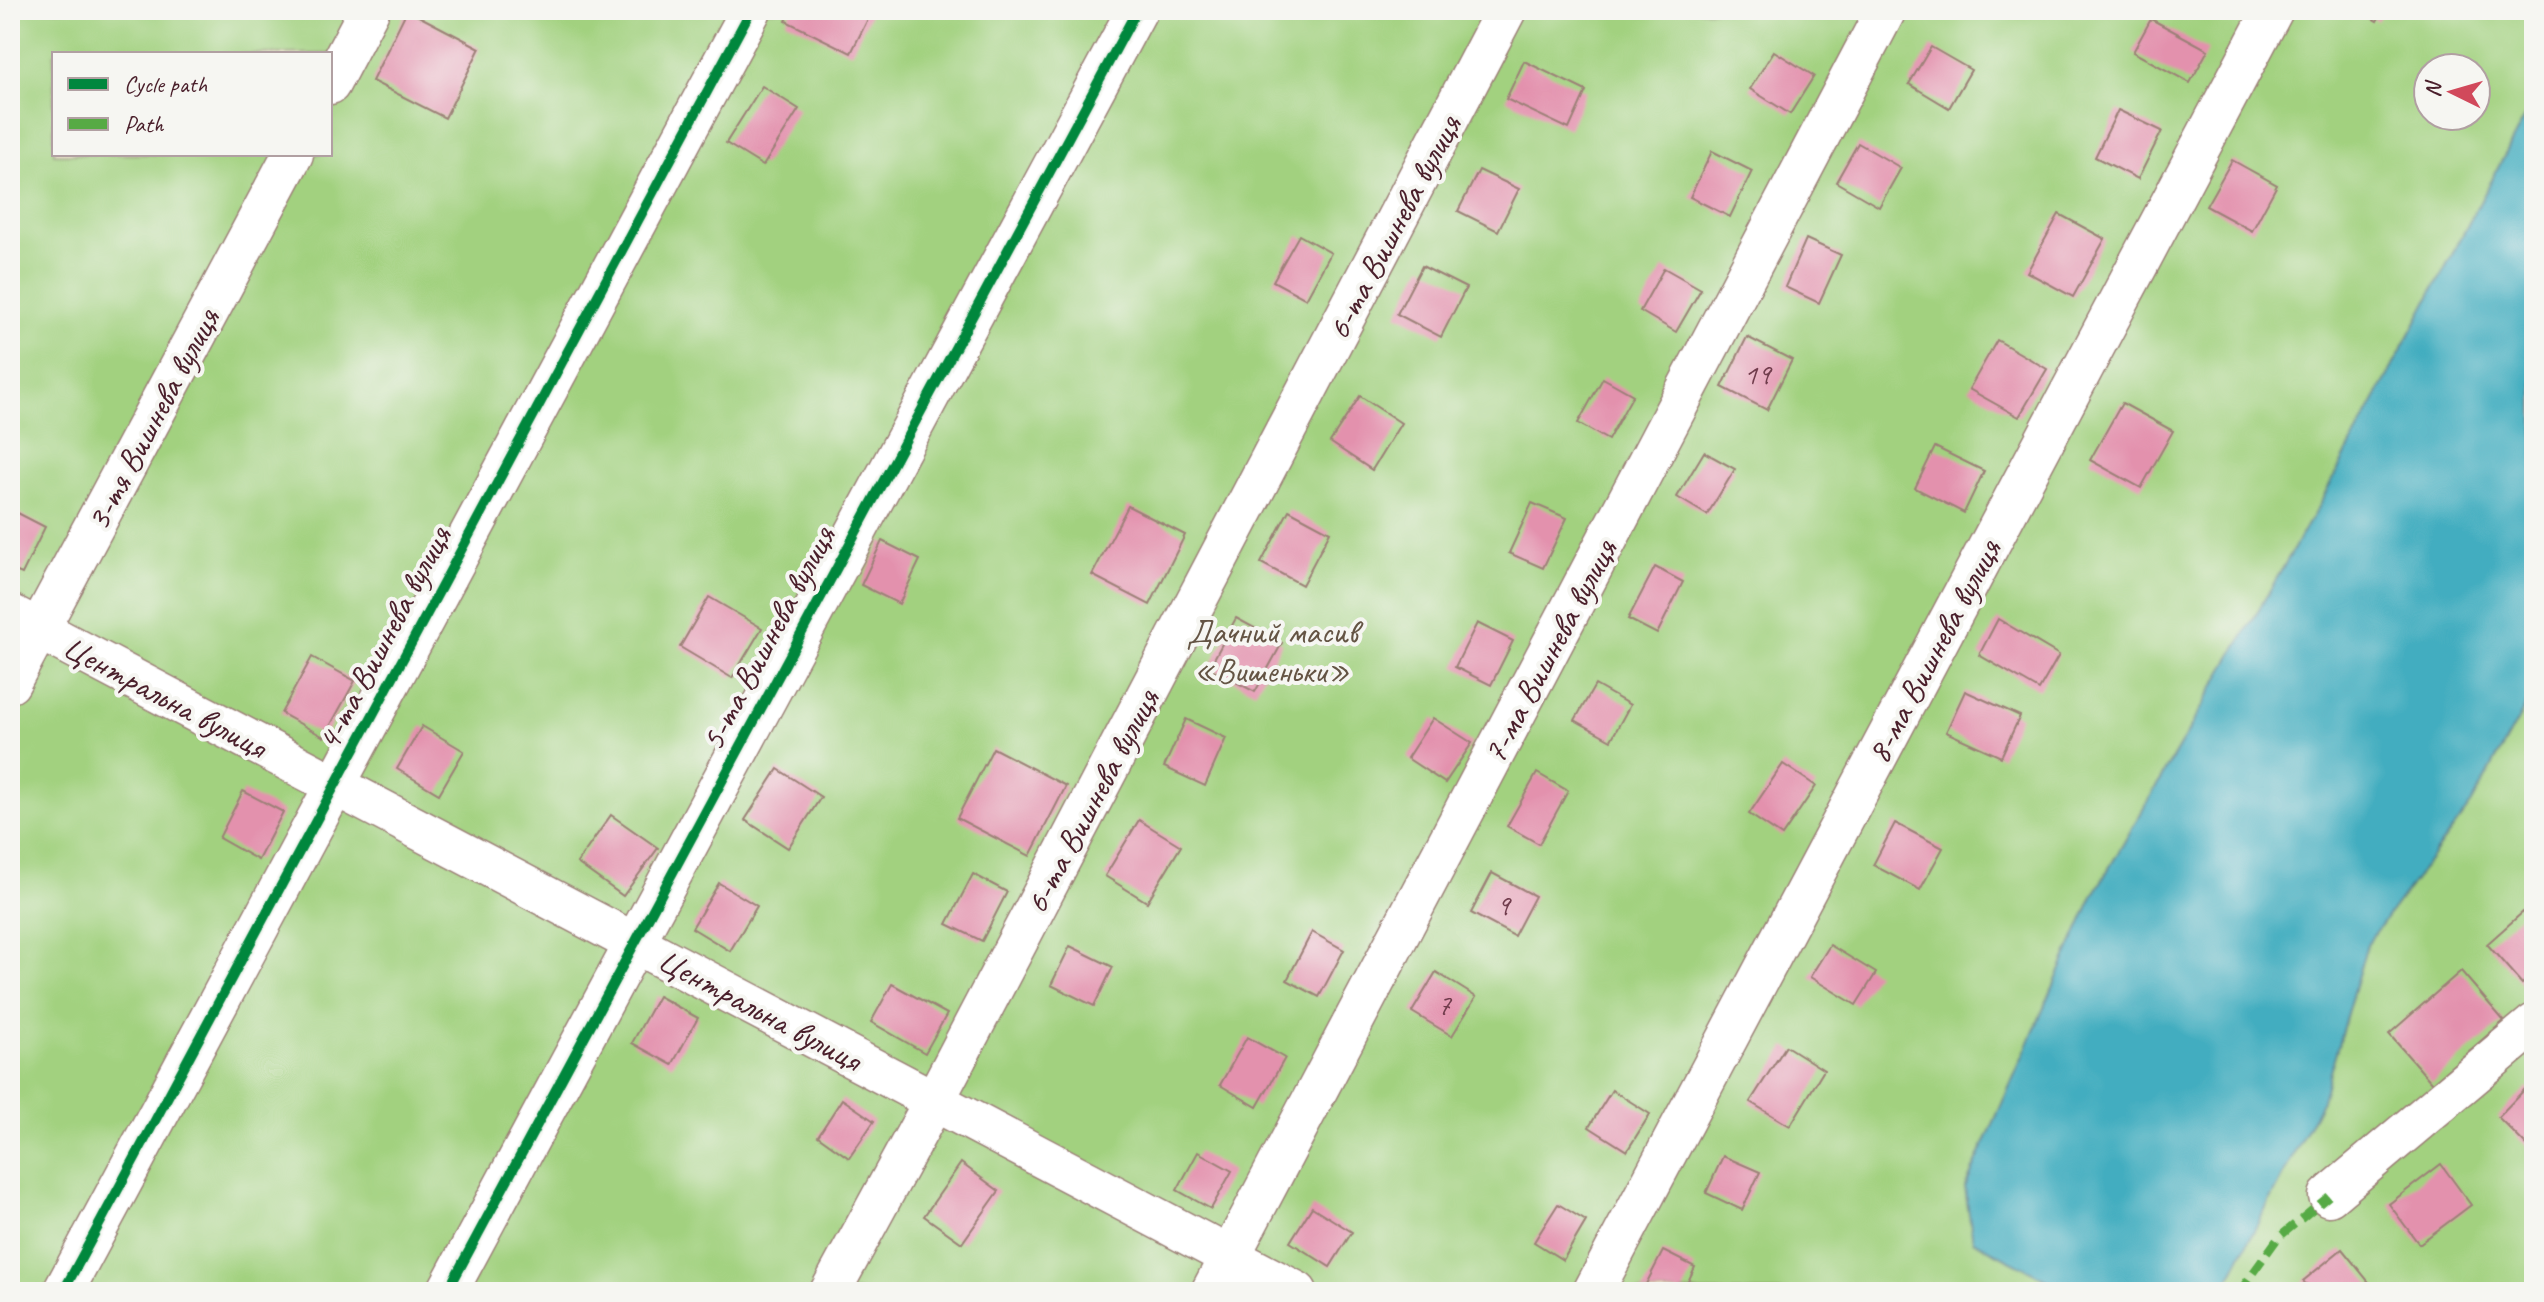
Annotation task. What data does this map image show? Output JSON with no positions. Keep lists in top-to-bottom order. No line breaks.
{"streets":{"street":["6-та Вишнева вулиця","3-тя Вишнева вулиця","4-та Вишнева вулиця","5-та Вишнева вулиця","7-ма Вишнева вулиця","8-ма Вишнева вулиця","Центральна вулиця"]},"crossings":[["6-та Вишнева вулиця","Центральна вулиця"],["3-тя Вишнева вулиця","Центральна вулиця"],["4-та Вишнева вулиця","Центральна вулиця"],["5-та Вишнева вулиця","Центральна вулиця"],["7-ма Вишнева вулиця","Центральна вулиця"]],"parks":["Дачний масив «Вишеньки»"],"house_numbers":["19","9","7"],"legend":["Cycle path","Path"],"north":"left"}
